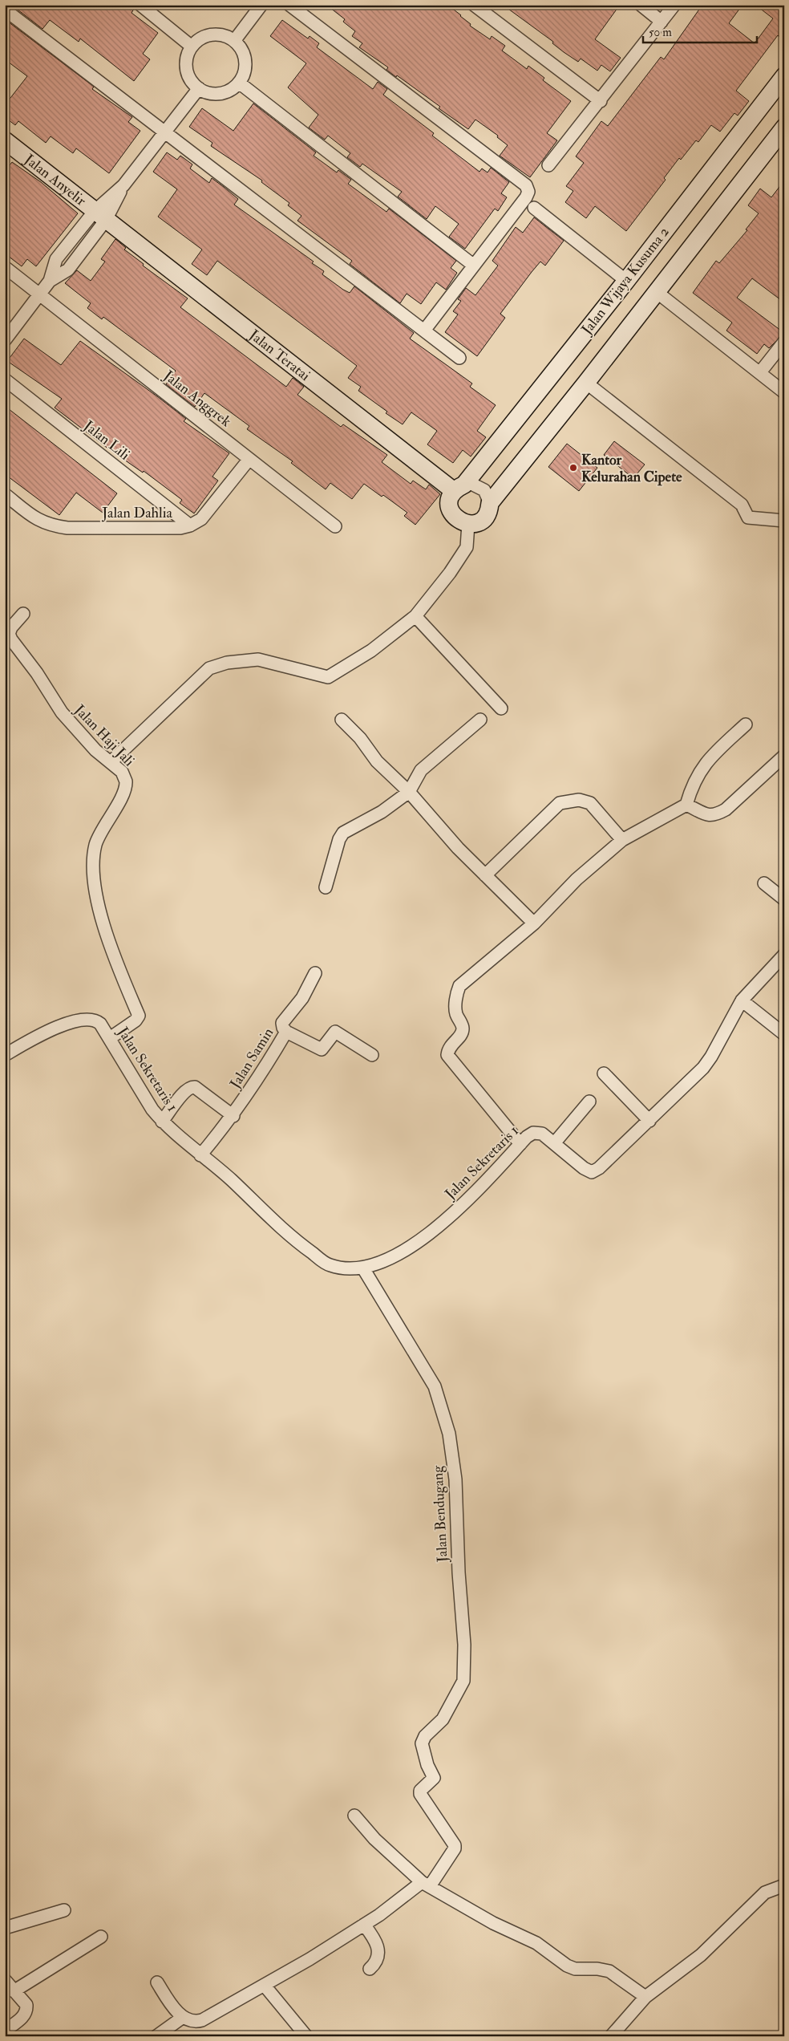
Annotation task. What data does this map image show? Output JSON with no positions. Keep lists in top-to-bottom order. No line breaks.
{"streets":{"street":["Jalan Anyelir","Jalan Wijaya Kusuma 2","Jalan Teratai","Jalan Anggrek","Jalan Lili","Jalan Dahlia","Jalan Haji Jali","Jalan Samin","Jalan Sekretaris 1","Jalan Bendugang"]},"crossings":[["Jalan Anyelir","Jalan Teratai"],["Jalan Wijaya Kusuma 2","Jalan Teratai"],["Jalan Anggrek","Jalan Dahlia"],["Jalan Lili","Jalan Dahlia"],["Jalan Haji Jali","Jalan Sekretaris 1"],["Jalan Samin","Jalan Sekretaris 1"],["Jalan Sekretaris 1","Jalan Bendugang"]],"places":["Kantor Kelurahan Cipete"],"scale_bar":"50 m"}
